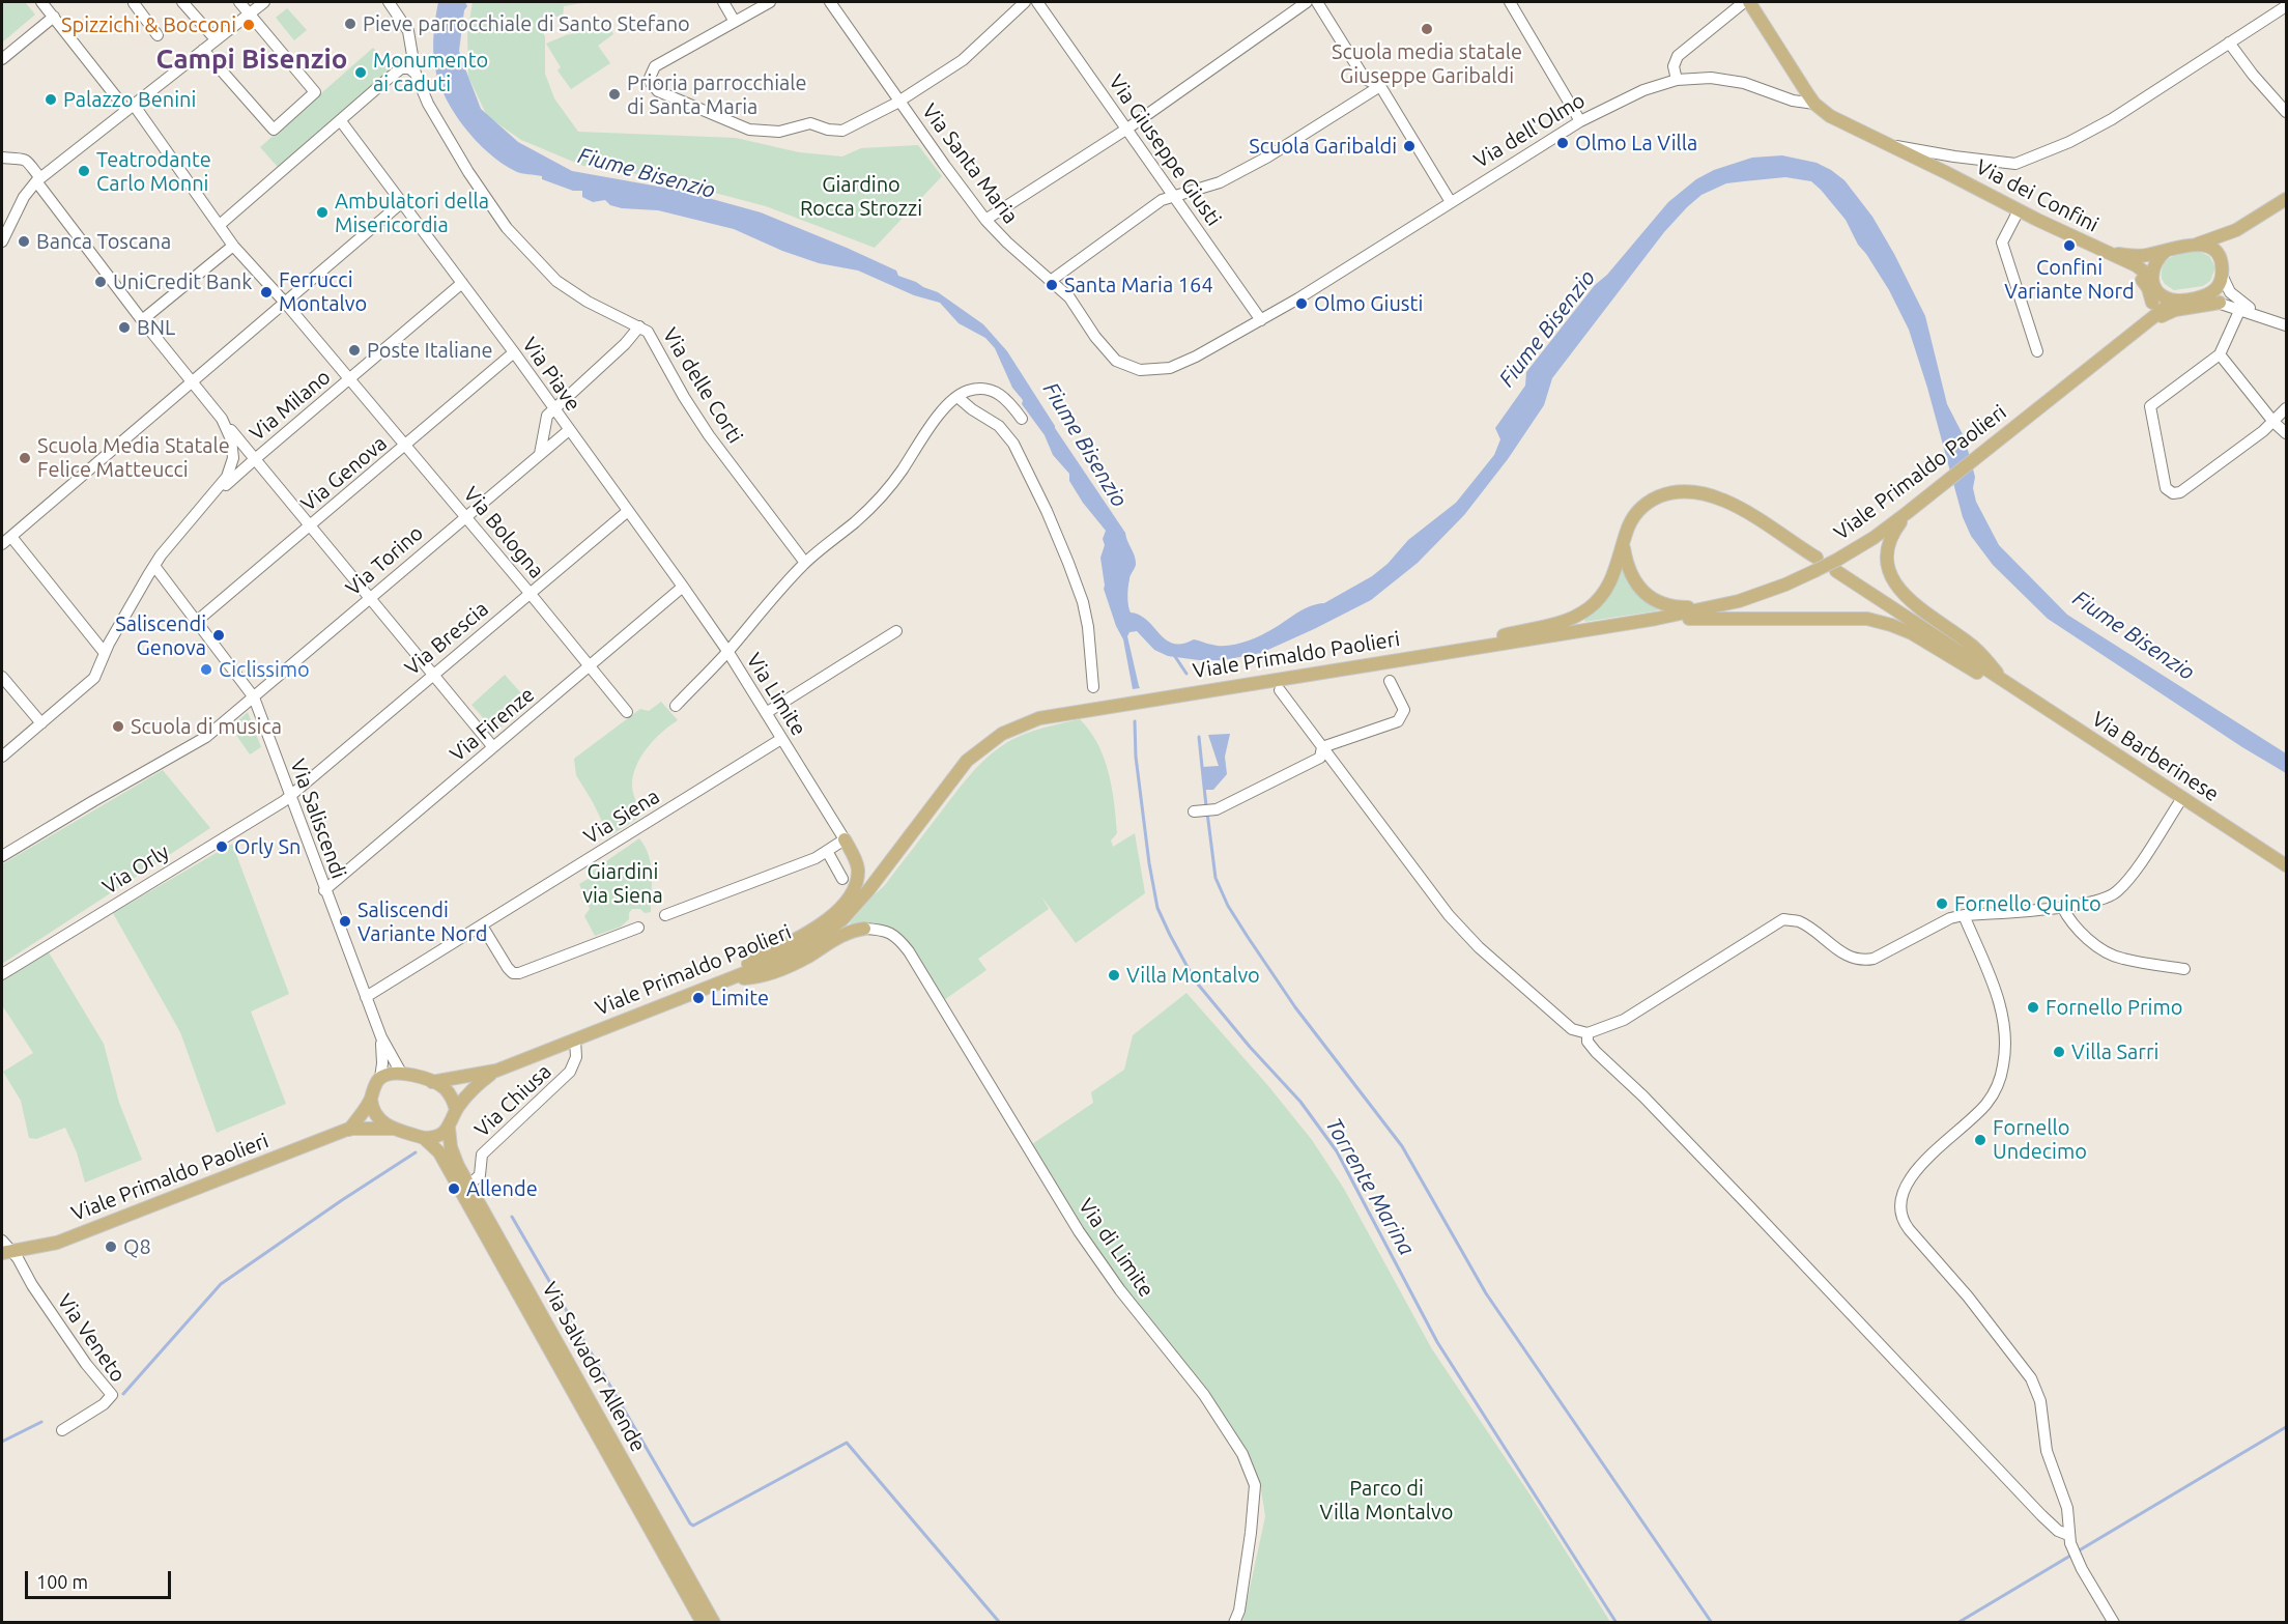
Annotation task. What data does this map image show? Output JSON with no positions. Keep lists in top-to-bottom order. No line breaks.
{"streets":{"main road":["Via dell'Olmo","Via dei Confini","Viale Primaldo Paolieri","Via Barberinese","Via Salvador Allende"],"street":["Via Giuseppe Giusti","Via Santa Maria","Via Piave","Via delle Corti","Via Milano","Via Genova","Via Bologna","Via Torino","Via Brescia","Via Limite","Via Firenze","Via Siena","Via Saliscendi","Via Orly","Via Chiusa","Via di Limite","Via Veneto"]},"crossings":[["Via dell'Olmo","Via Giuseppe Giusti"],["Via dell'Olmo","Via Santa Maria"],["Via dell'Olmo","Via dei Confini"],["Via dei Confini","Viale Primaldo Paolieri"],["Via Piave","Via Milano"],["Via Piave","Via Genova"],["Via Piave","Via Torino"],["Via Piave","Via Brescia"],["Via Piave","Via Limite"],["Via Piave","Via Firenze"],["Via delle Corti","Via Limite"],["Via Milano","Via Bologna"],["Viale Primaldo Paolieri","Via Saliscendi"],["Viale Primaldo Paolieri","Via Chiusa"],["Viale Primaldo Paolieri","Via Veneto"],["Viale Primaldo Paolieri","Via Salvador Allende"],["Via Genova","Via Bologna"],["Via Genova","Via Saliscendi"],["Via Bologna","Via Torino"],["Via Bologna","Via Brescia"],["Via Bologna","Via Firenze"],["Via Torino","Via Saliscendi"],["Via Brescia","Via Saliscendi"],["Via Brescia","Via Orly"],["Via Limite","Via Siena"],["Via Firenze","Via Saliscendi"],["Via Siena","Via Saliscendi"],["Via Saliscendi","Via Orly"],["Via Saliscendi","Via Salvador Allende"],["Via Chiusa","Via Salvador Allende"]],"districts":["Campi Bisenzio"],"water":["Fiume Bisenzio","Torrente Marina"],"parks":["Giardino Rocca Strozzi","Giardini via Siena","Parco di Villa Montalvo"],"places":["Pieve parrocchiale di Santo Stefano","Spizzichi & Bocconi","Scuola media statale Giuseppe Garibaldi","Monumento ai caduti","Prioria parrocchiale di Santa Maria","Palazzo Benini","Olmo La Villa","Scuola Garibaldi","Teatrodante Carlo Monni","Ambulatori della Misericordia","Banca Toscana","Confini Variante Nord","UniCredit Bank","Santa Maria 164","Ferrucci Montalvo","Olmo Giusti","BNL","Poste Italiane","Scuola Media Statale Felice Matteucci","Saliscendi Genova","Ciclissimo","Scuola di musica","Orly Sn","Fornello Quinto","Saliscendi Variante Nord","Villa Montalvo","Limite","Fornello Primo","Villa Sarri","Fornello Undecimo","Allende","Q8"],"scale_bar":"100 m"}
